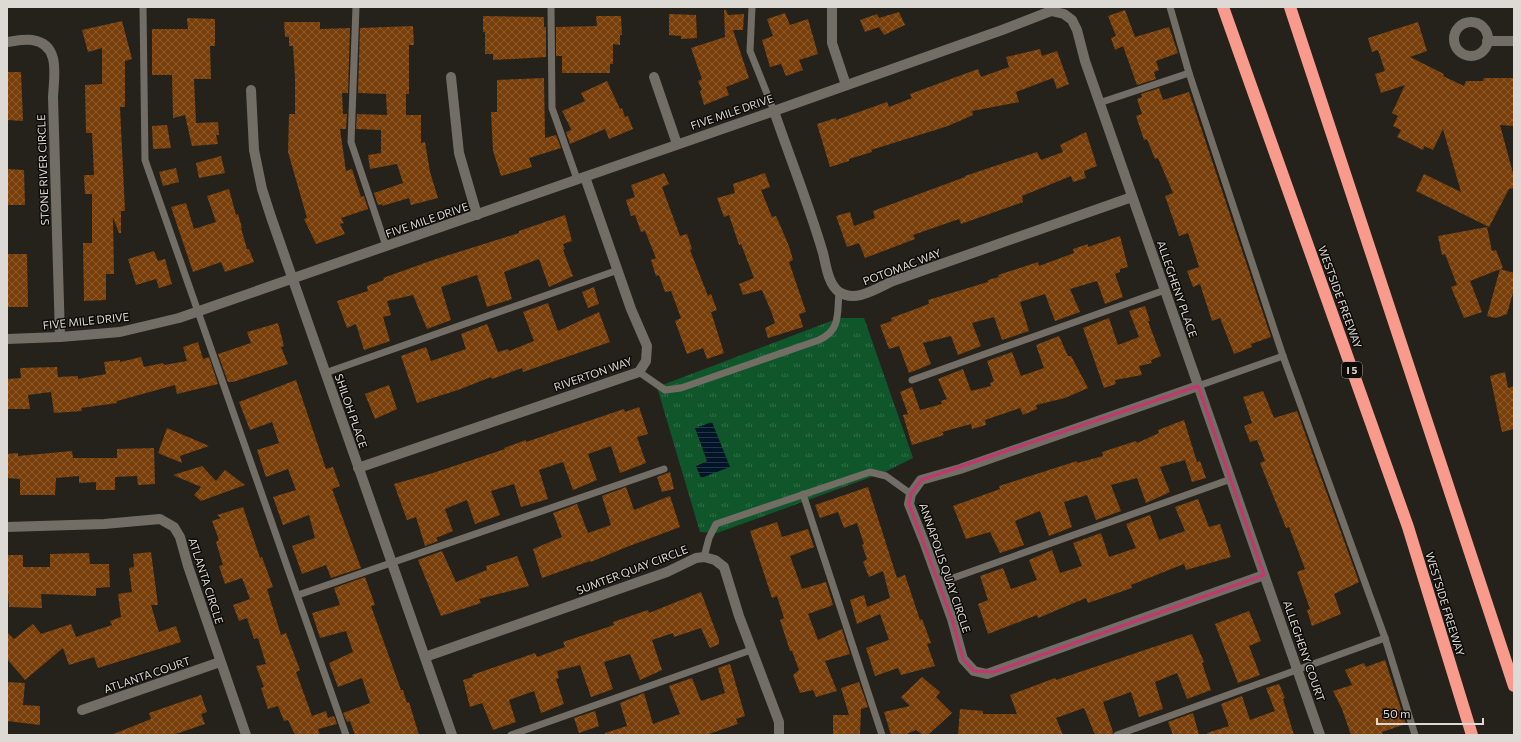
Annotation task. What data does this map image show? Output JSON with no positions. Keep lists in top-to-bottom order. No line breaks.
{"streets":{"highway":["WESTSIDE FREEWAY","I 5"],"street":["FIVE MILE DRIVE","STONE RIVER CIRCLE","POTOMAC WAY","ALLEGHENY PLACE","RIVERTON WAY","SHILOH PLACE","ANNAPOLIS QUAY CIRCLE","SUMTER QUAY CIRCLE","ATLANTA CIRCLE","ALLEGHENY COURT","ATLANTA COURT"]},"crossings":[["FIVE MILE DRIVE","STONE RIVER CIRCLE"],["FIVE MILE DRIVE","ALLEGHENY PLACE"],["FIVE MILE DRIVE","RIVERTON WAY"],["FIVE MILE DRIVE","SHILOH PLACE"],["POTOMAC WAY","ALLEGHENY PLACE"],["ALLEGHENY PLACE","ANNAPOLIS QUAY CIRCLE"],["ALLEGHENY PLACE","ALLEGHENY COURT"],["RIVERTON WAY","SHILOH PLACE"],["SHILOH PLACE","SUMTER QUAY CIRCLE"],["ANNAPOLIS QUAY CIRCLE","ALLEGHENY COURT"],["ATLANTA CIRCLE","ATLANTA COURT"]],"scale_bar":"50 m"}
